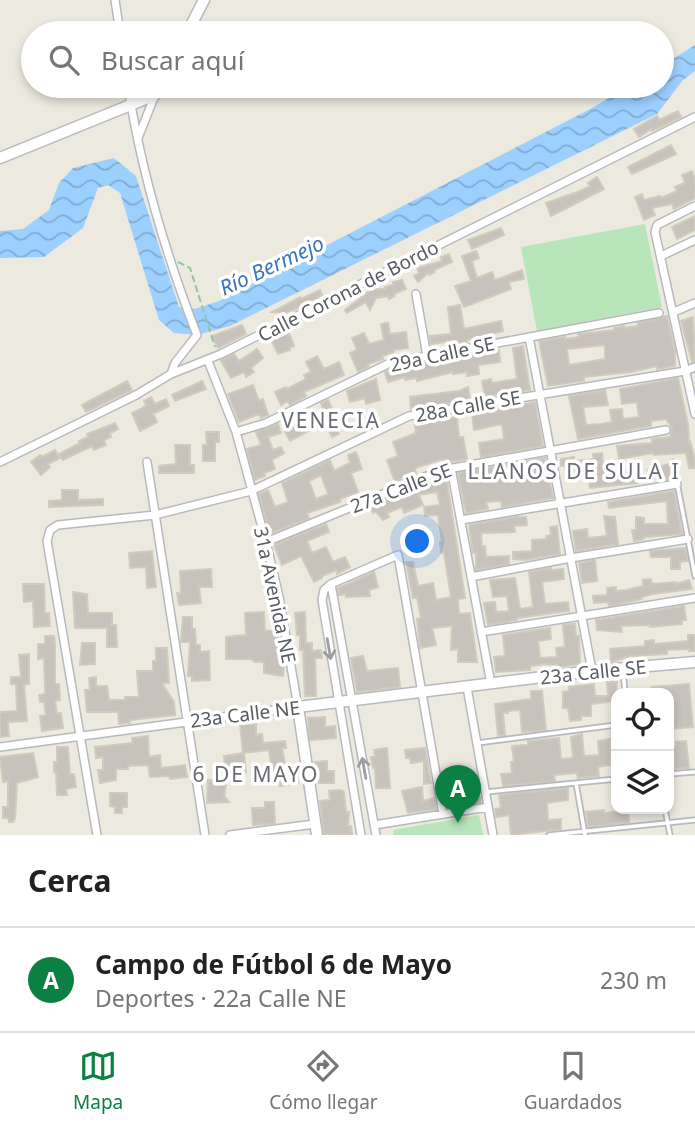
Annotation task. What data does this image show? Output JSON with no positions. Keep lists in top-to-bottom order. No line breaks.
{"streets":{"street":["Calle Corona de Bordo","29a Calle SE","28a Calle SE","27a Calle SE","31a Avenida NE","23a Calle SE","23a Calle NE"]},"crossings":[["Calle Corona de Bordo","31a Avenida NE"],["29a Calle SE","31a Avenida NE"],["28a Calle SE","31a Avenida NE"],["28a Calle SE","23a Calle NE"],["27a Calle SE","31a Avenida NE"],["31a Avenida NE","23a Calle NE"],["23a Calle SE","23a Calle NE"]],"districts":["VENECIA","LLANOS DE SULA I","6 DE MAYO"],"water":["Río Bermejo"],"page":{"search":"Buscar aquí","pins":"A","heading":"Cerca","list":[{"mark":"A","name":"Campo de Fútbol 6 de Mayo","note":"Deportes · 22a Calle NE","value":"230 m"}],"nav":["Mapa","Cómo llegar","Guardados"]}}
